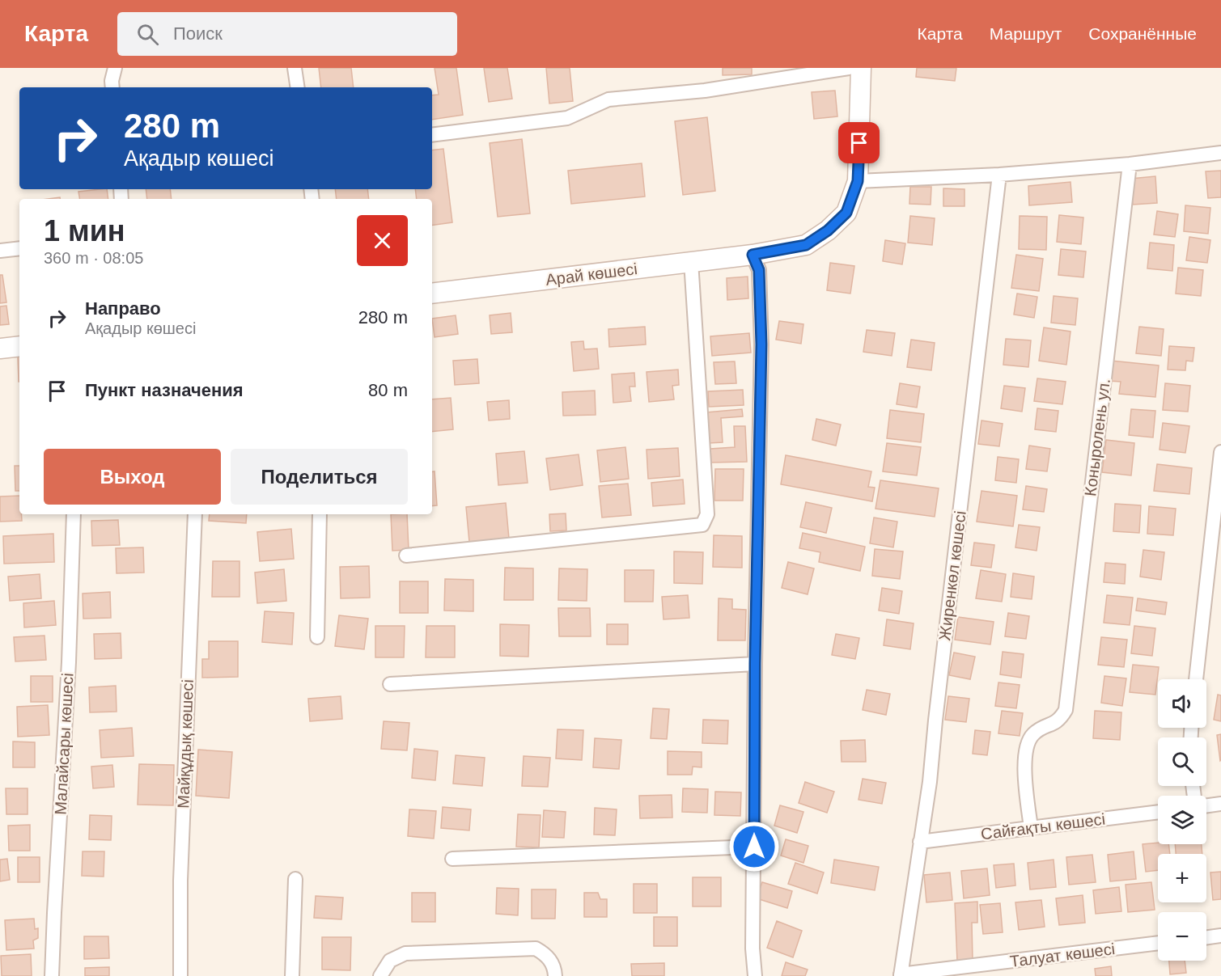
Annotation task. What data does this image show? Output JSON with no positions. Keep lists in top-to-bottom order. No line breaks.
{"streets":{"street":["Арай көшесі","Коныролень ул.","Жиренкөл көшесі","Малайсары көшесі","Майқұдық көшесі","Сайғақты көшесі","Талуат көшесі"]},"crossings":[["Коныролень ул.","Сайғақты көшесі"],["Жиренкөл көшесі","Сайғақты көшесі"],["Жиренкөл көшесі","Талуат көшесі"]],"page":{"header":"Карта","search":"Поиск","nav":["Карта","Маршрут","Сохранённые"],"turn":["280 m","Ақадыр көшесі"],"heading":["1 мин","360 m · 08:05"],"list":[{"name":"Направо","note":"Ақадыр көшесі","value":"280 m"},{"name":"Пункт назначения","value":"80 m"}],"buttons":["Выход","Поделиться"],"map_buttons":["+","−"]}}
